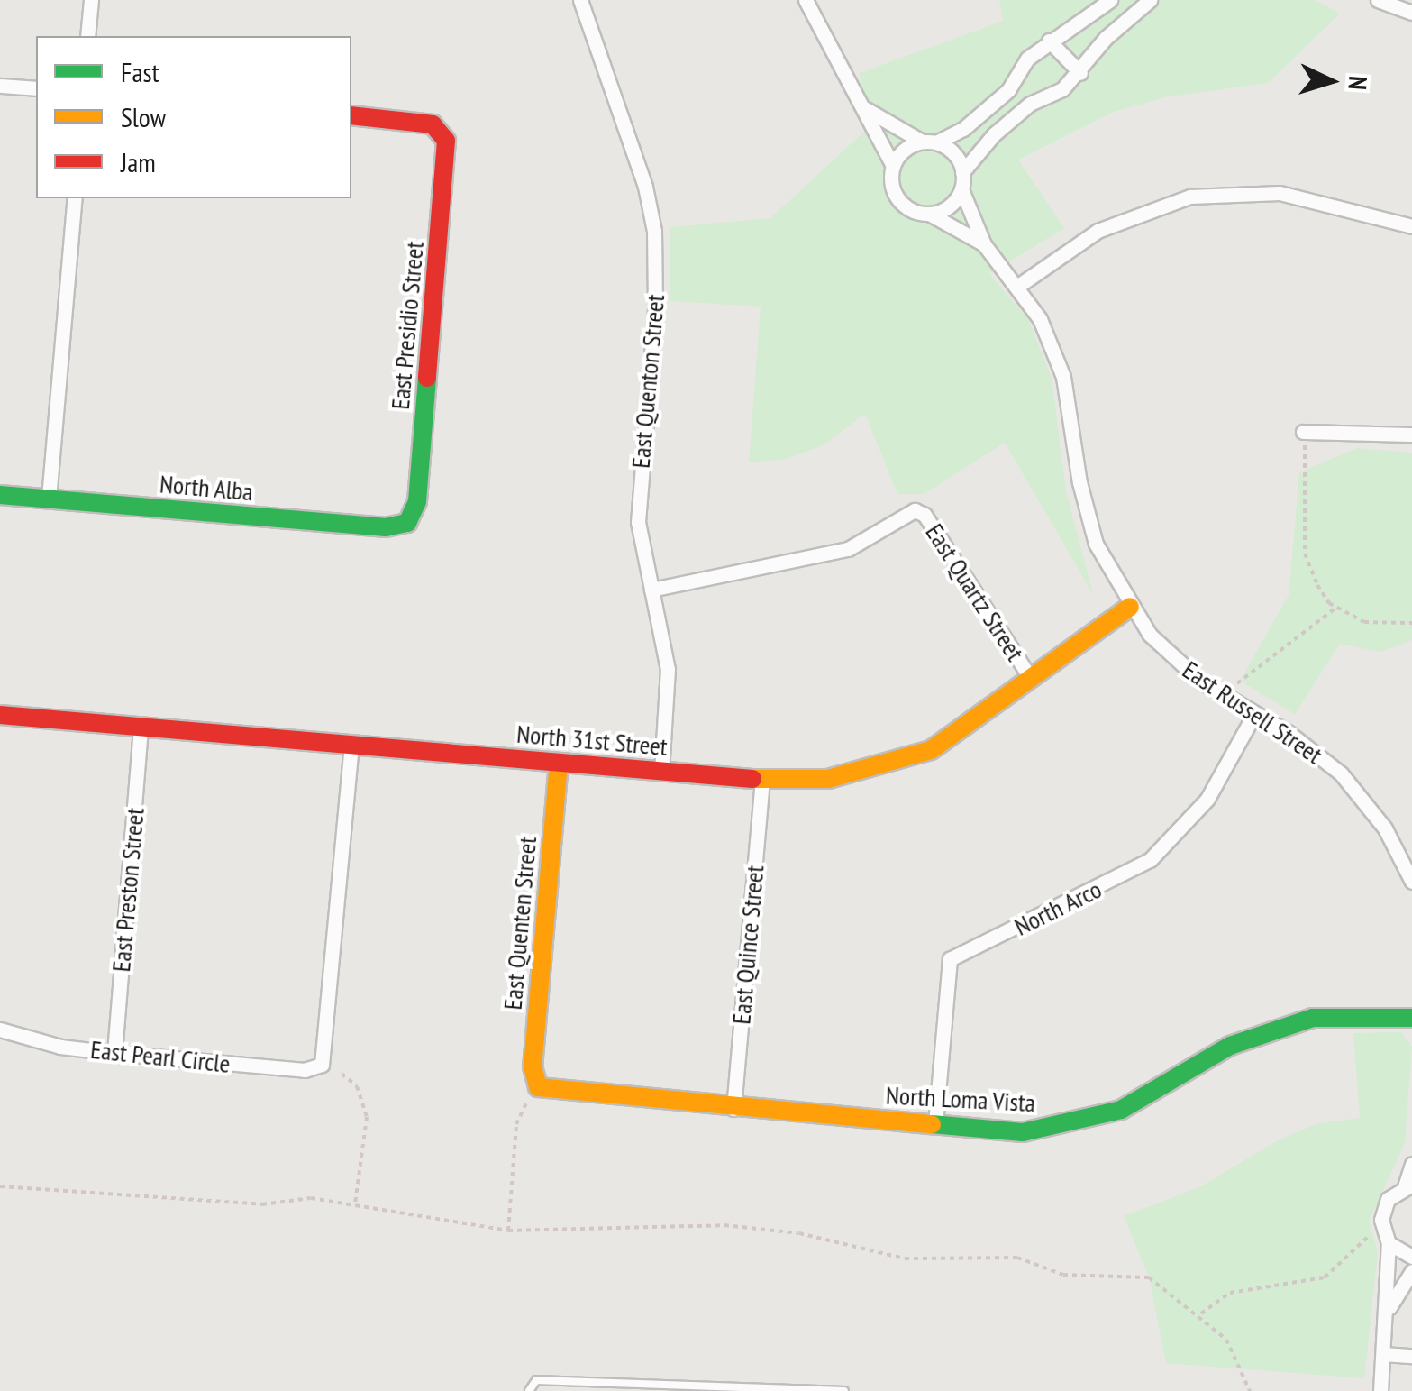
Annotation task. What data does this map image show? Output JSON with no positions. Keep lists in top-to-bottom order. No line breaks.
{"streets":{"street":["East Presidio Street","East Quenton Street","North Alba","East Quartz Street","East Russell Street","North 31st Street","East Preston Street","North Arco","East Quenten Street","East Quince Street","East Pearl Circle","North Loma Vista"]},"crossings":[["East Presidio Street","North Alba"],["East Quenton Street","East Quartz Street"],["East Quenton Street","North 31st Street"],["East Quartz Street","North 31st Street"],["East Russell Street","North 31st Street"],["East Russell Street","North Arco"],["North 31st Street","East Preston Street"],["North 31st Street","East Quenten Street"],["North 31st Street","East Quince Street"],["North 31st Street","East Pearl Circle"],["East Preston Street","East Pearl Circle"],["North Arco","North Loma Vista"],["East Quenten Street","North Loma Vista"],["East Quince Street","North Loma Vista"]],"legend":["Fast","Slow","Jam"],"north":"right"}
